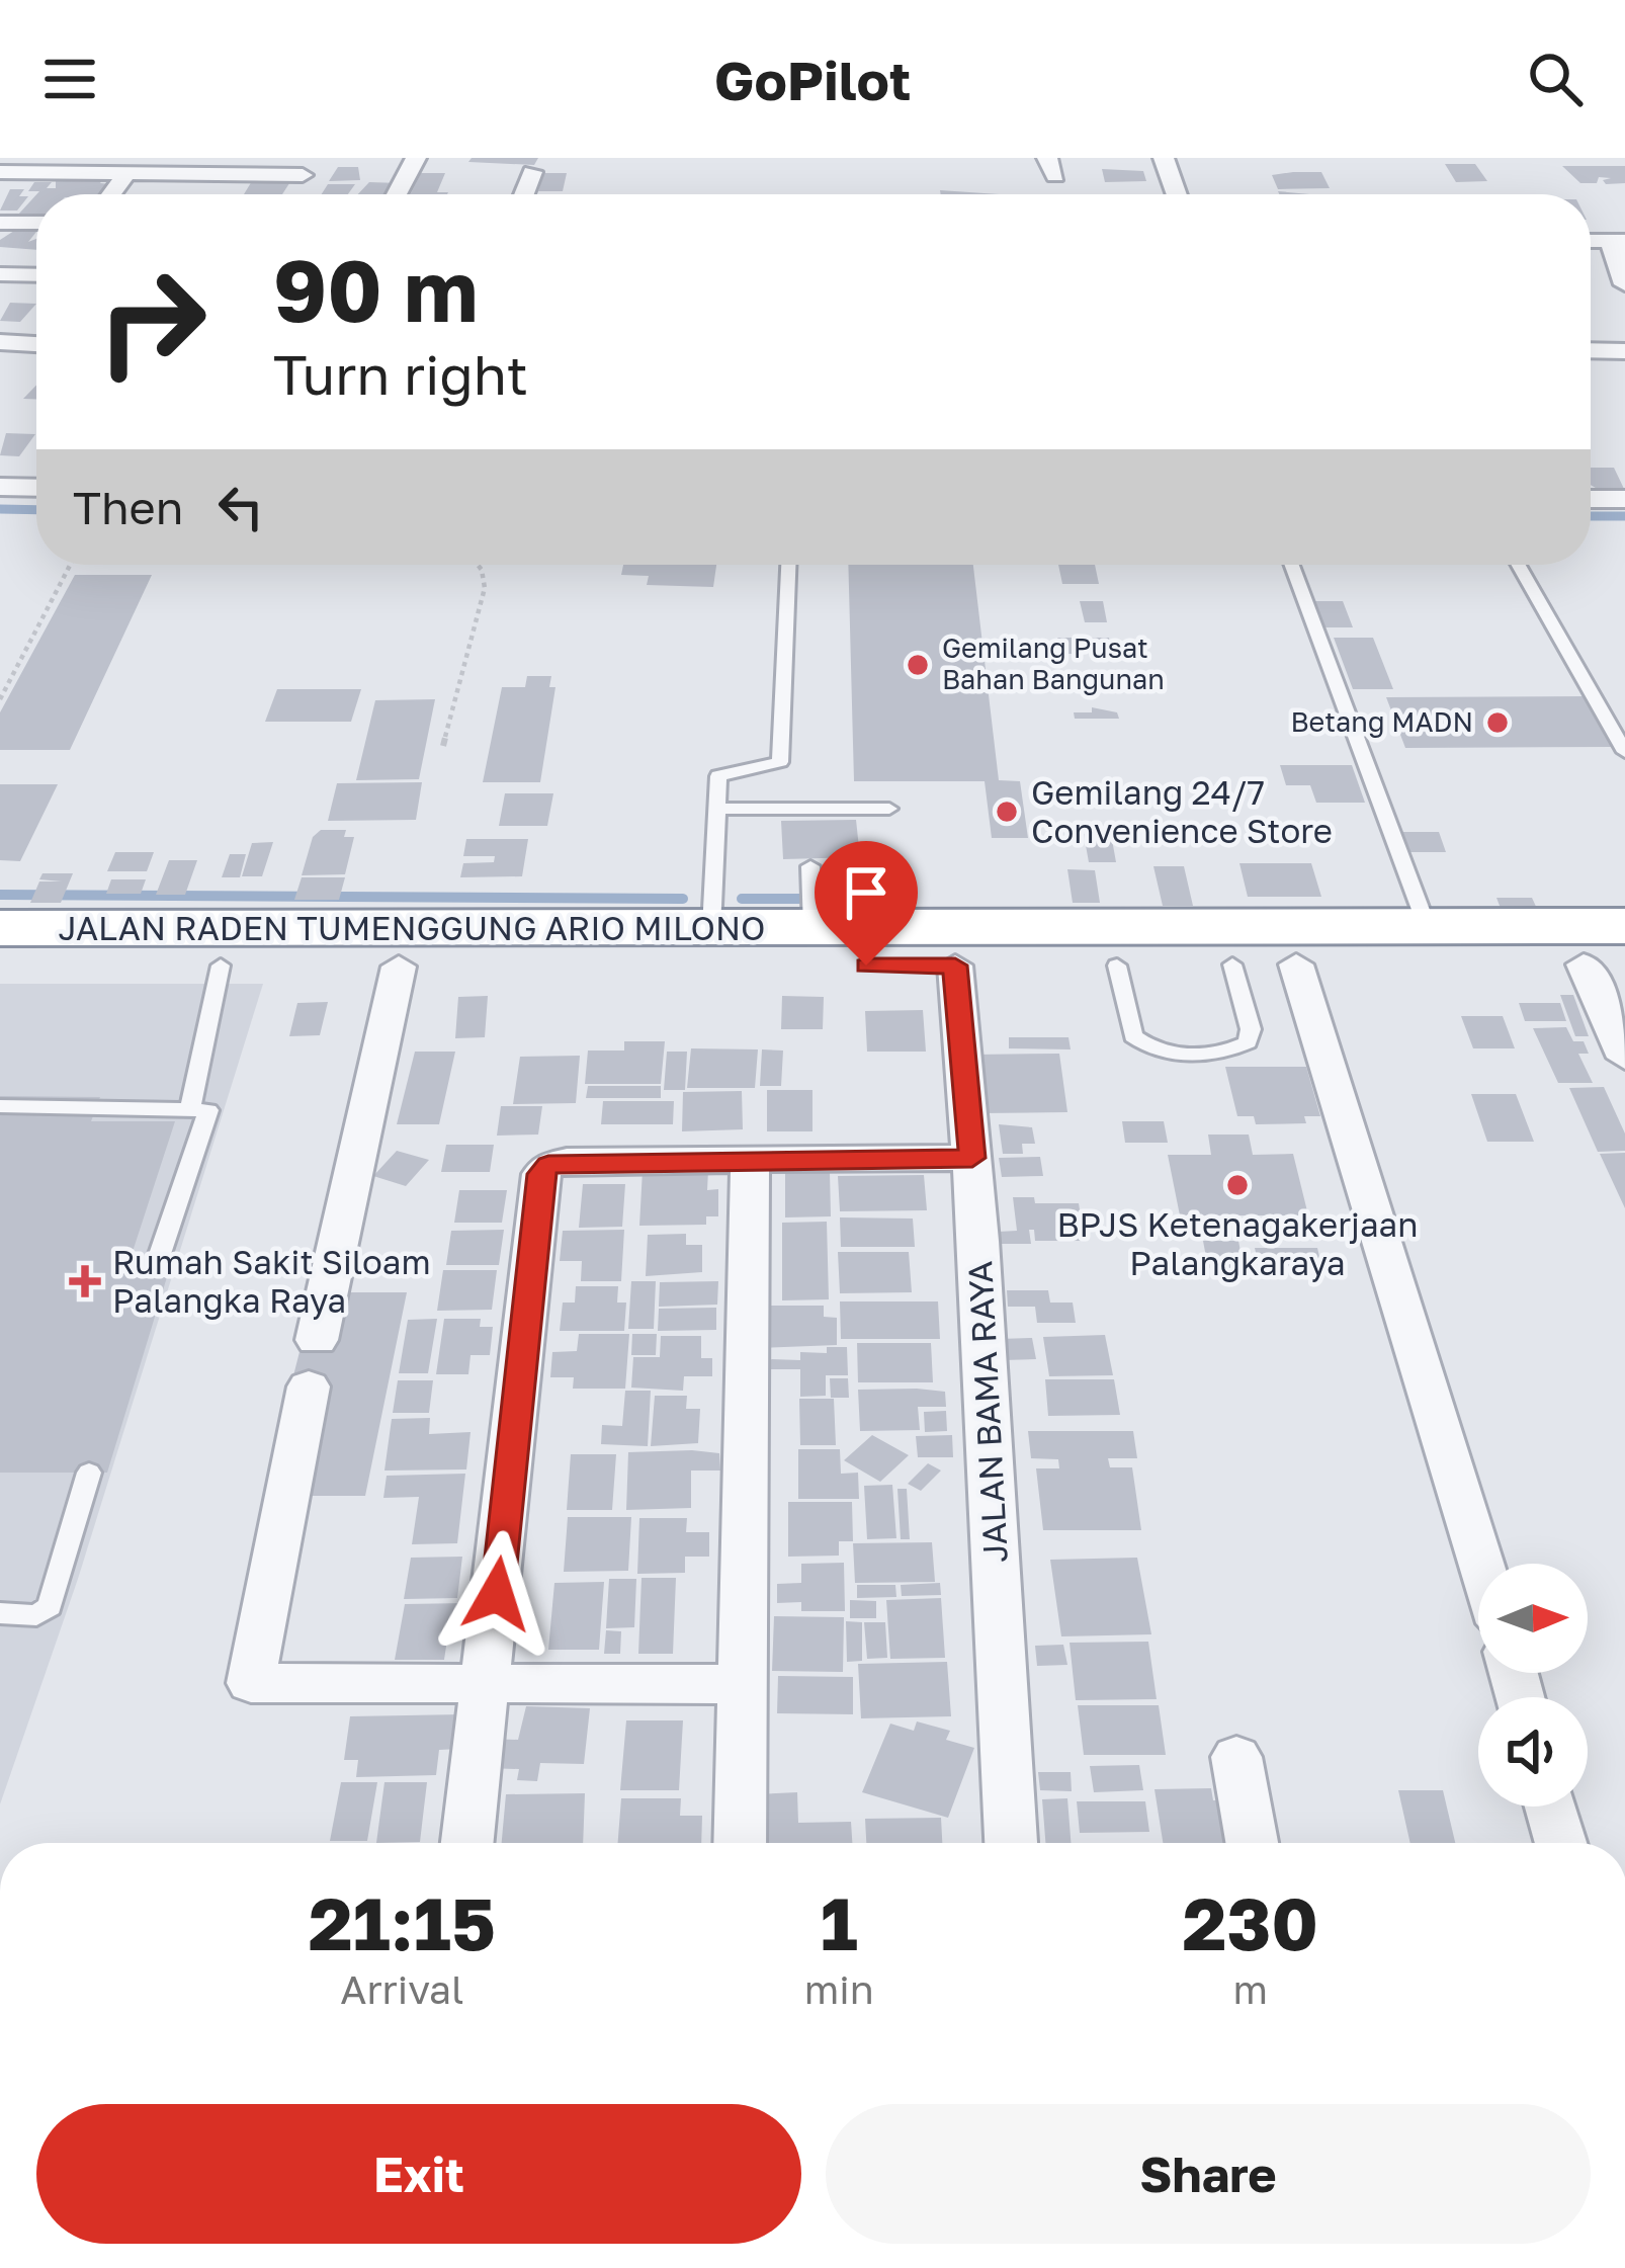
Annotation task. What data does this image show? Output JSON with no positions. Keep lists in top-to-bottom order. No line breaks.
{"streets":{"highway":["JALAN RADEN TUMENGGUNG ARIO MILONO"],"street":["JALAN BAMA RAYA"]},"crossings":[["JALAN RADEN TUMENGGUNG ARIO MILONO","JALAN BAMA RAYA"]],"places":{"other":["Gemilang Pusat Bahan Bangunan","Betang MADN","Gemilang 24/7 Convenience Store","BPJS Ketenagakerjaan Palangkaraya"],"health":["Rumah Sakit Siloam Palangka Raya"]},"north":"right","page":{"header":"GoPilot","turn":["90 m","Turn right"],"then":"Then","eta":["21:15","Arrival","1","min","230","m"],"buttons":["Exit","Share"]}}
